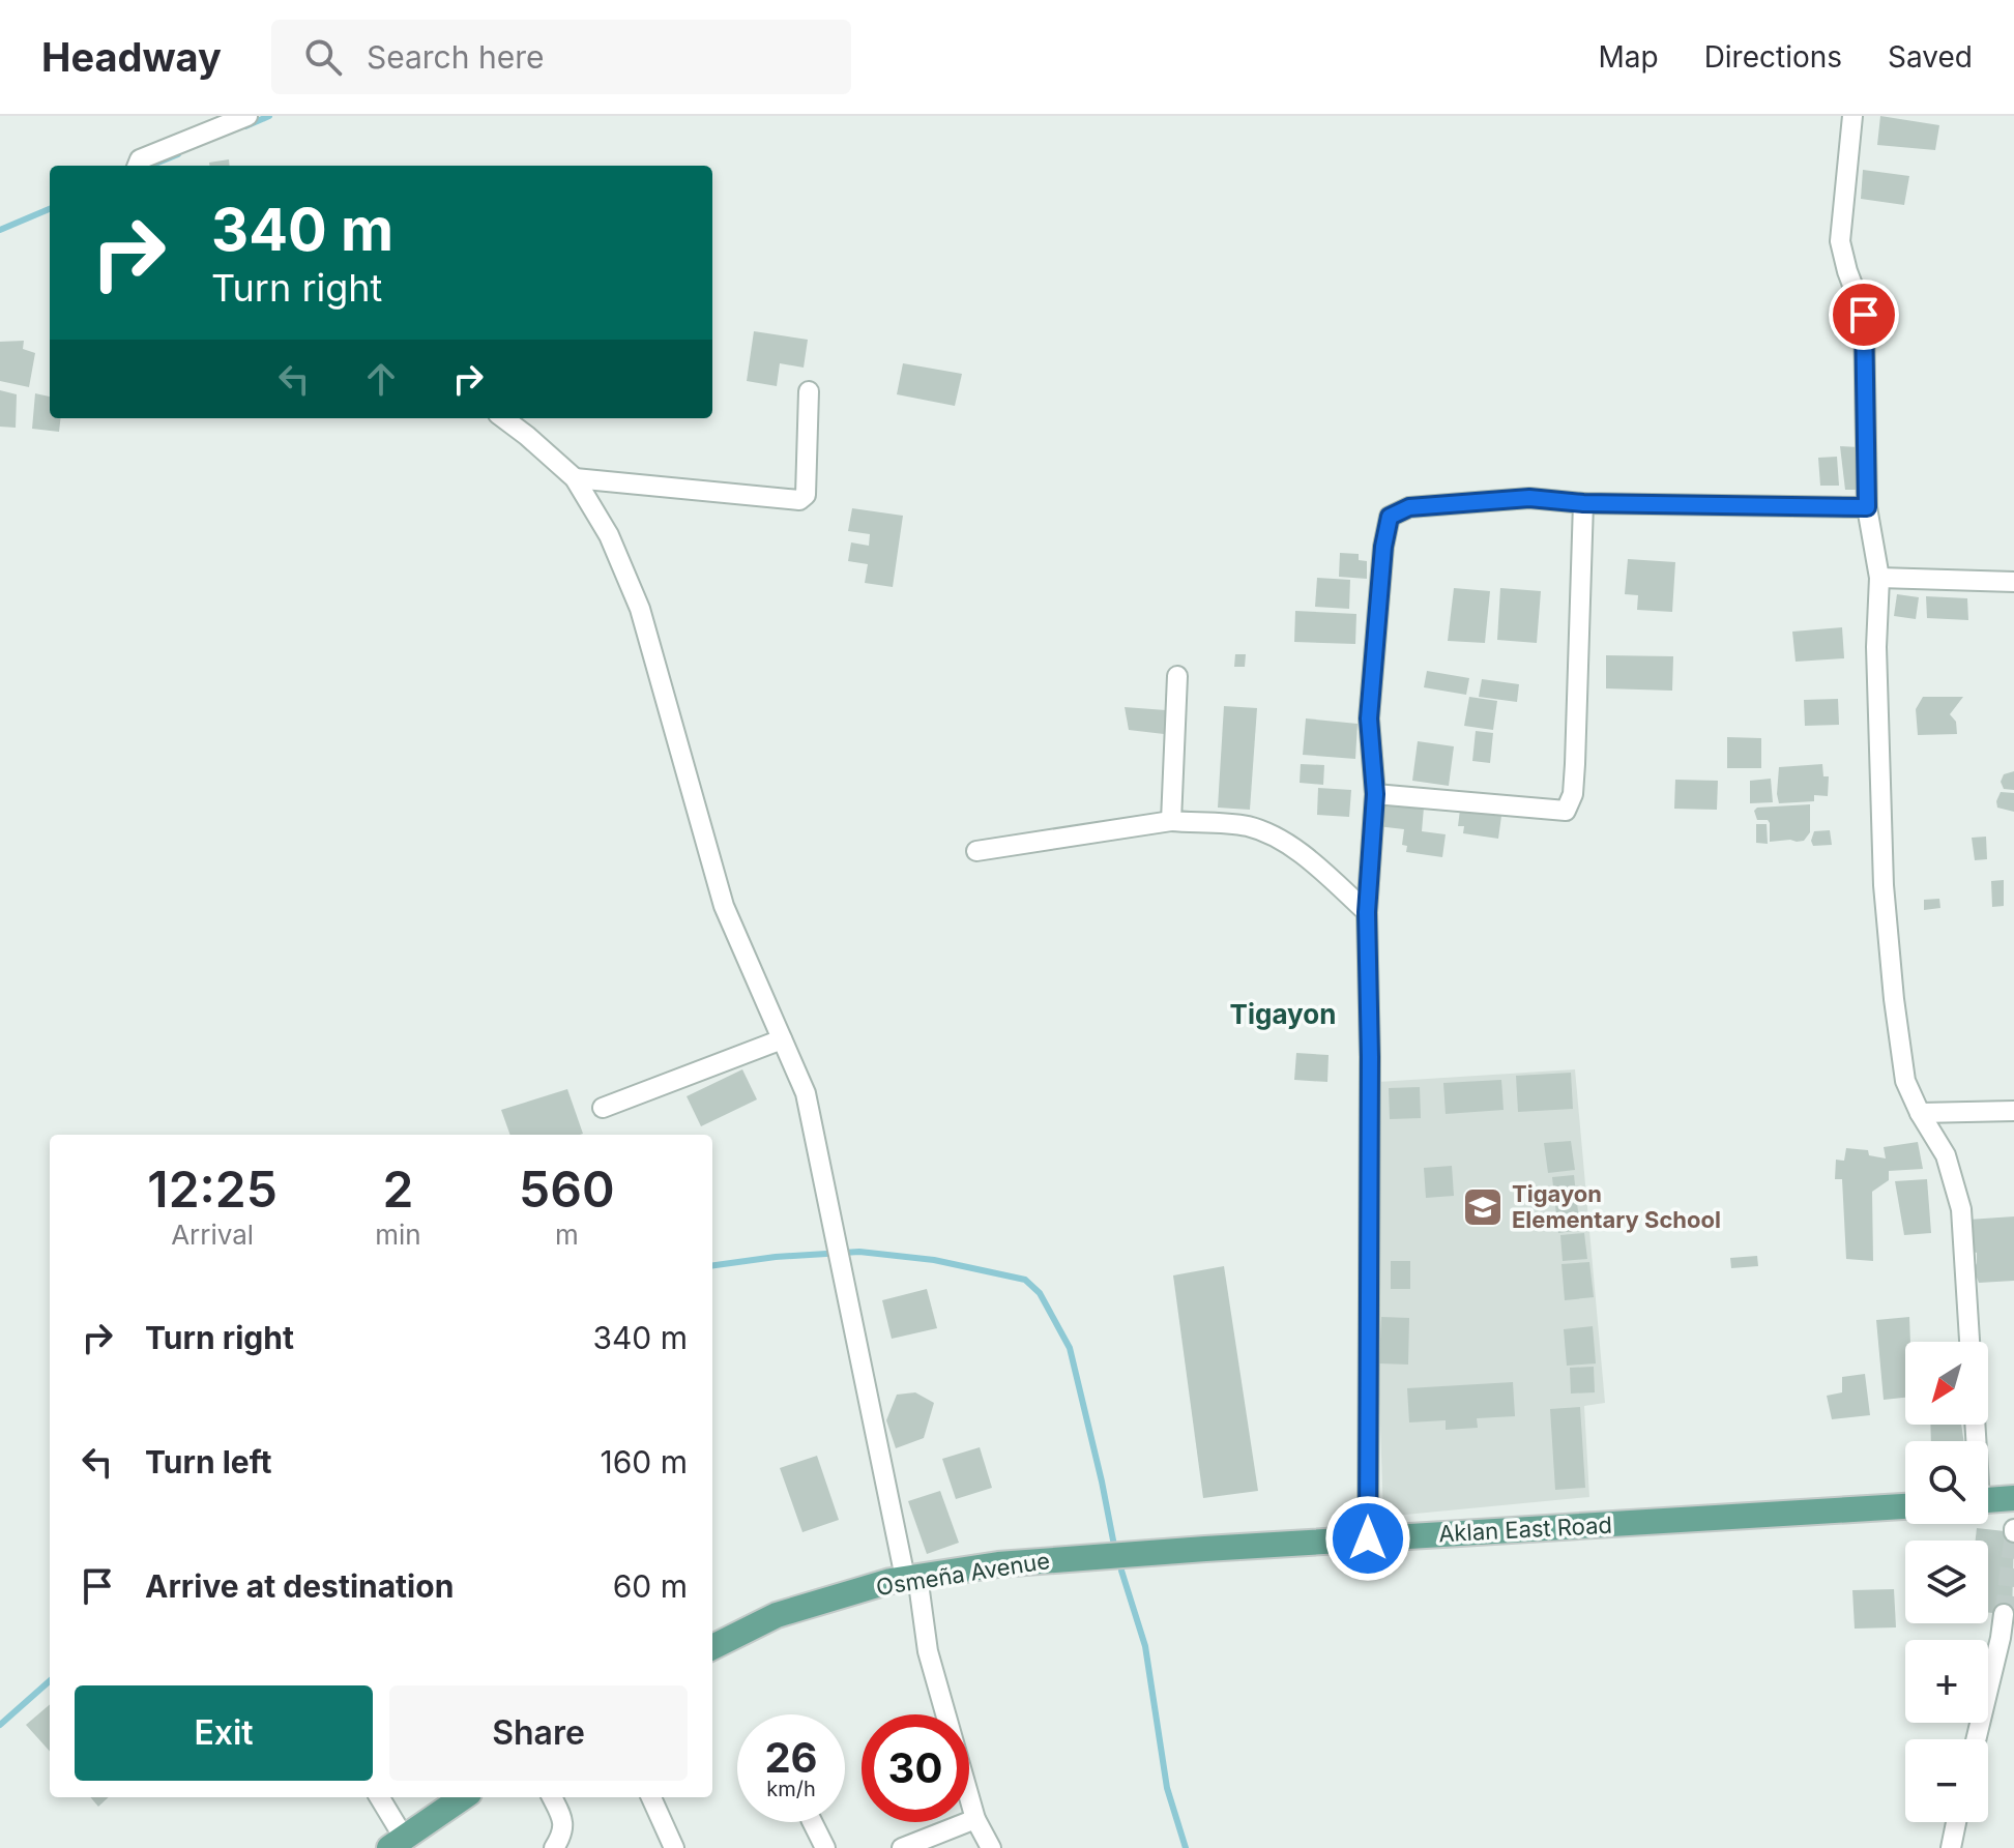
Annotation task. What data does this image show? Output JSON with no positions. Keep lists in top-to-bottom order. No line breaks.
{"streets":{"main road":["Aklan East Road","Osmeña Avenue"]},"crossings":[["Aklan East Road","Osmeña Avenue"]],"districts":["Tigayon"],"places":{"school or university":["Tigayon Elementary School"]},"north":"bottom left","page":{"header":"Headway","search":"Search here","nav":["Map","Directions","Saved"],"turn":["340 m","Turn right"],"eta":["12:25","Arrival","2","min","560","m"],"list":[{"name":"Turn right","value":"340 m"},{"name":"Turn left","value":"160 m"},{"name":"Arrive at destination","value":"60 m"}],"map_buttons":["+","−"],"buttons":["Exit","Share"],"speed":"26 km/h","limit":"30"}}
